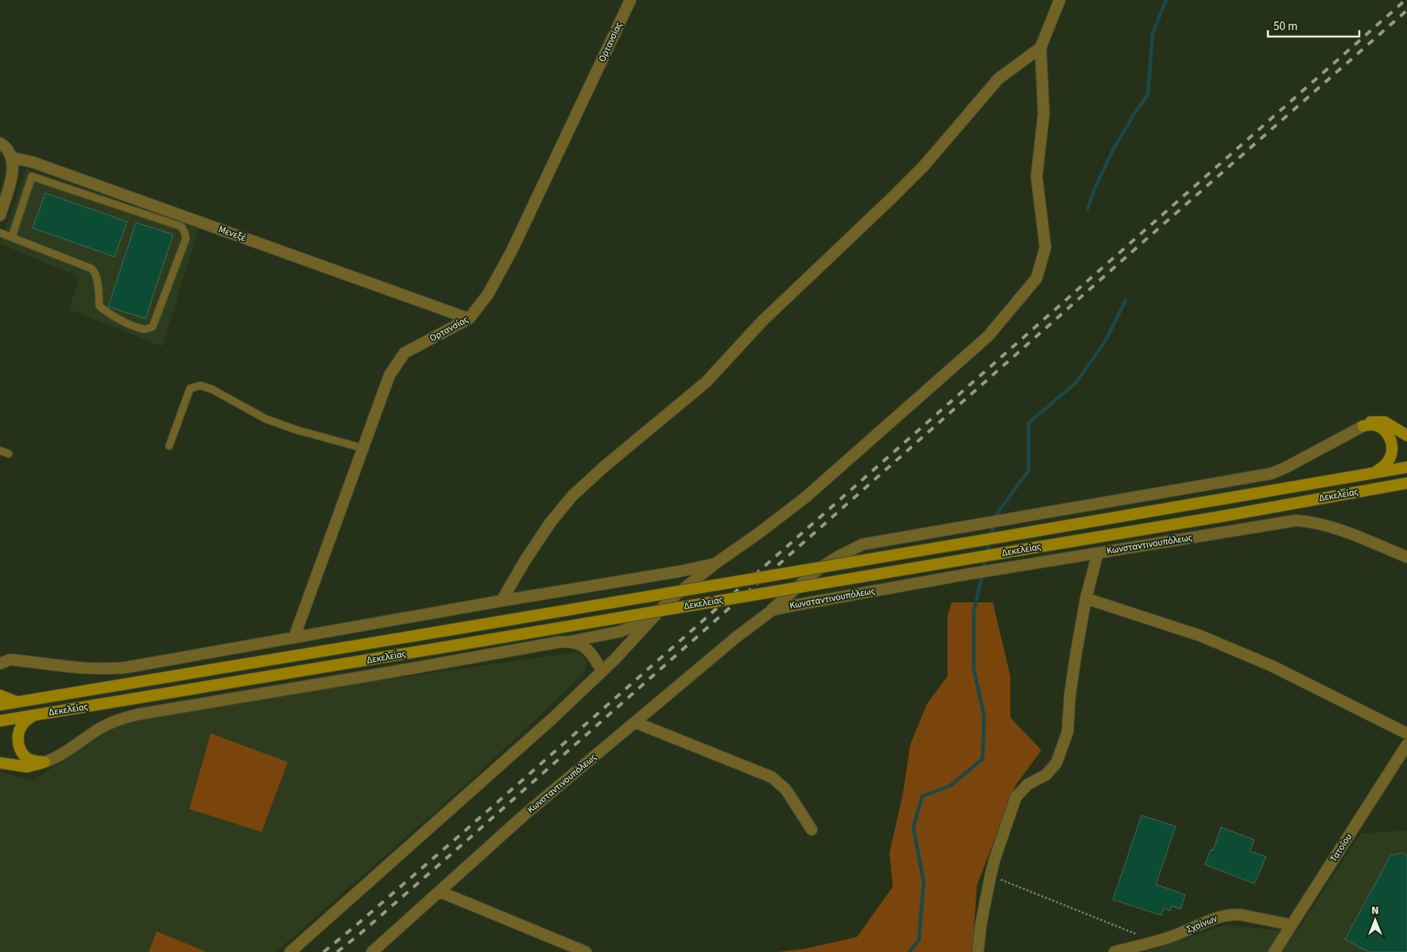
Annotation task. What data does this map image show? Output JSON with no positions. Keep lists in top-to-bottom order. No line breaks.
{"streets":{"main road":["Δεκελείας"],"street":["Ορτανσίας","Μενεξέ","Κωνσταντινουπόλεως","Τατοΐου","Σχοίνων"]},"crossings":[["Ορτανσίας","Μενεξέ"],["Τατοΐου","Σχοίνων"]],"scale_bar":"50 m","north":"top"}
